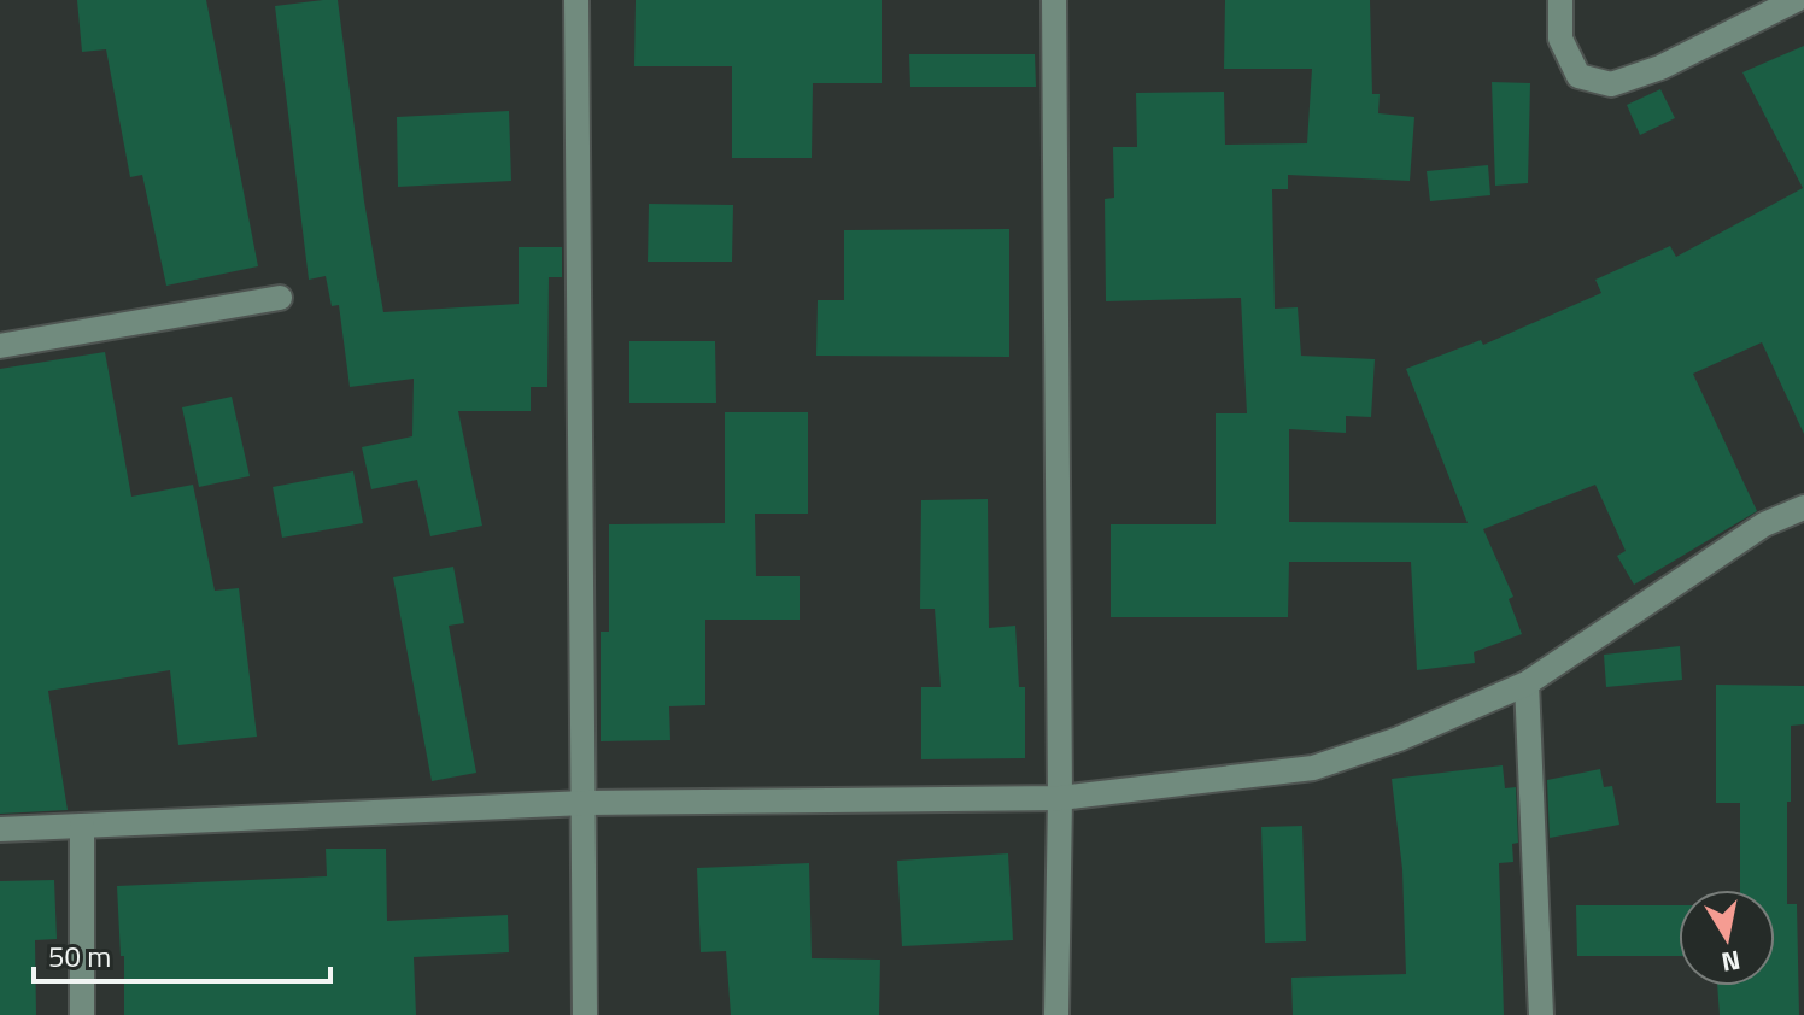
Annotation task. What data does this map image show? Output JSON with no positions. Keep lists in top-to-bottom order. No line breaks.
{"scale_bar":"50 m","north":"bottom"}
